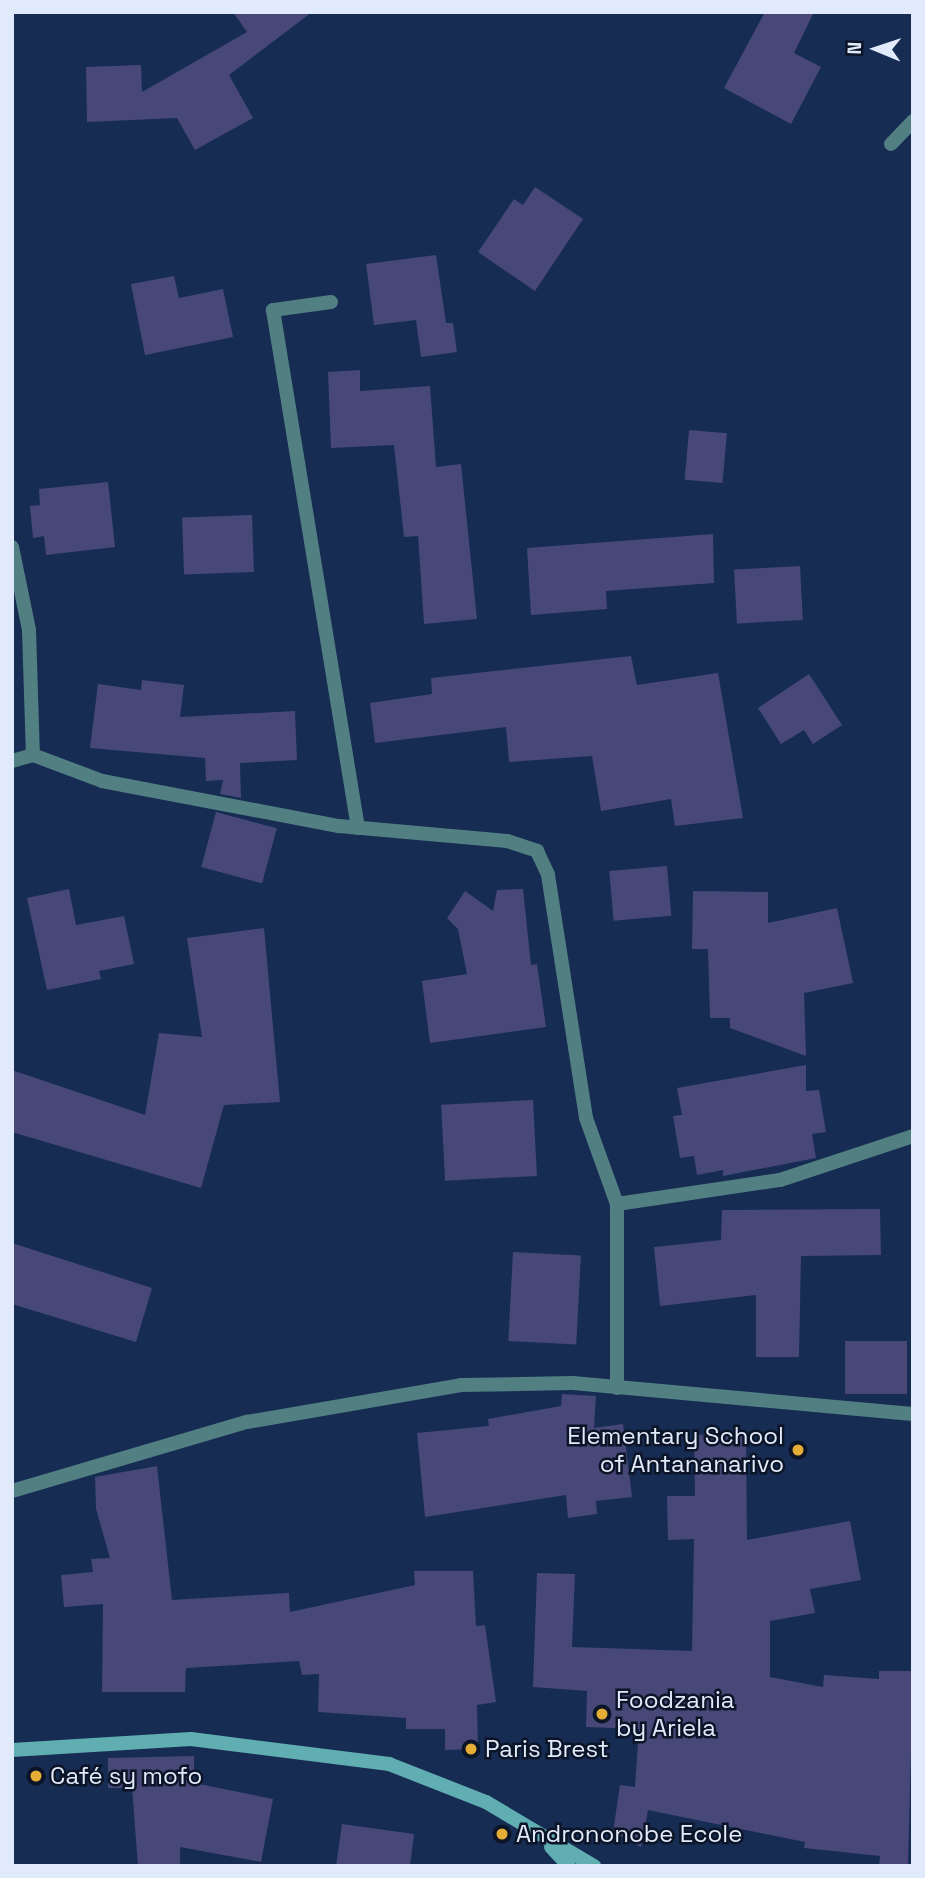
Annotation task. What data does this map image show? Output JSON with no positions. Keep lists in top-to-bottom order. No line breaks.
{"places":["Elementary School of Antananarivo","Foodzania by Ariela","Paris Brest","Café sy mofo","Andrononobe Ecole"],"north":"left"}
